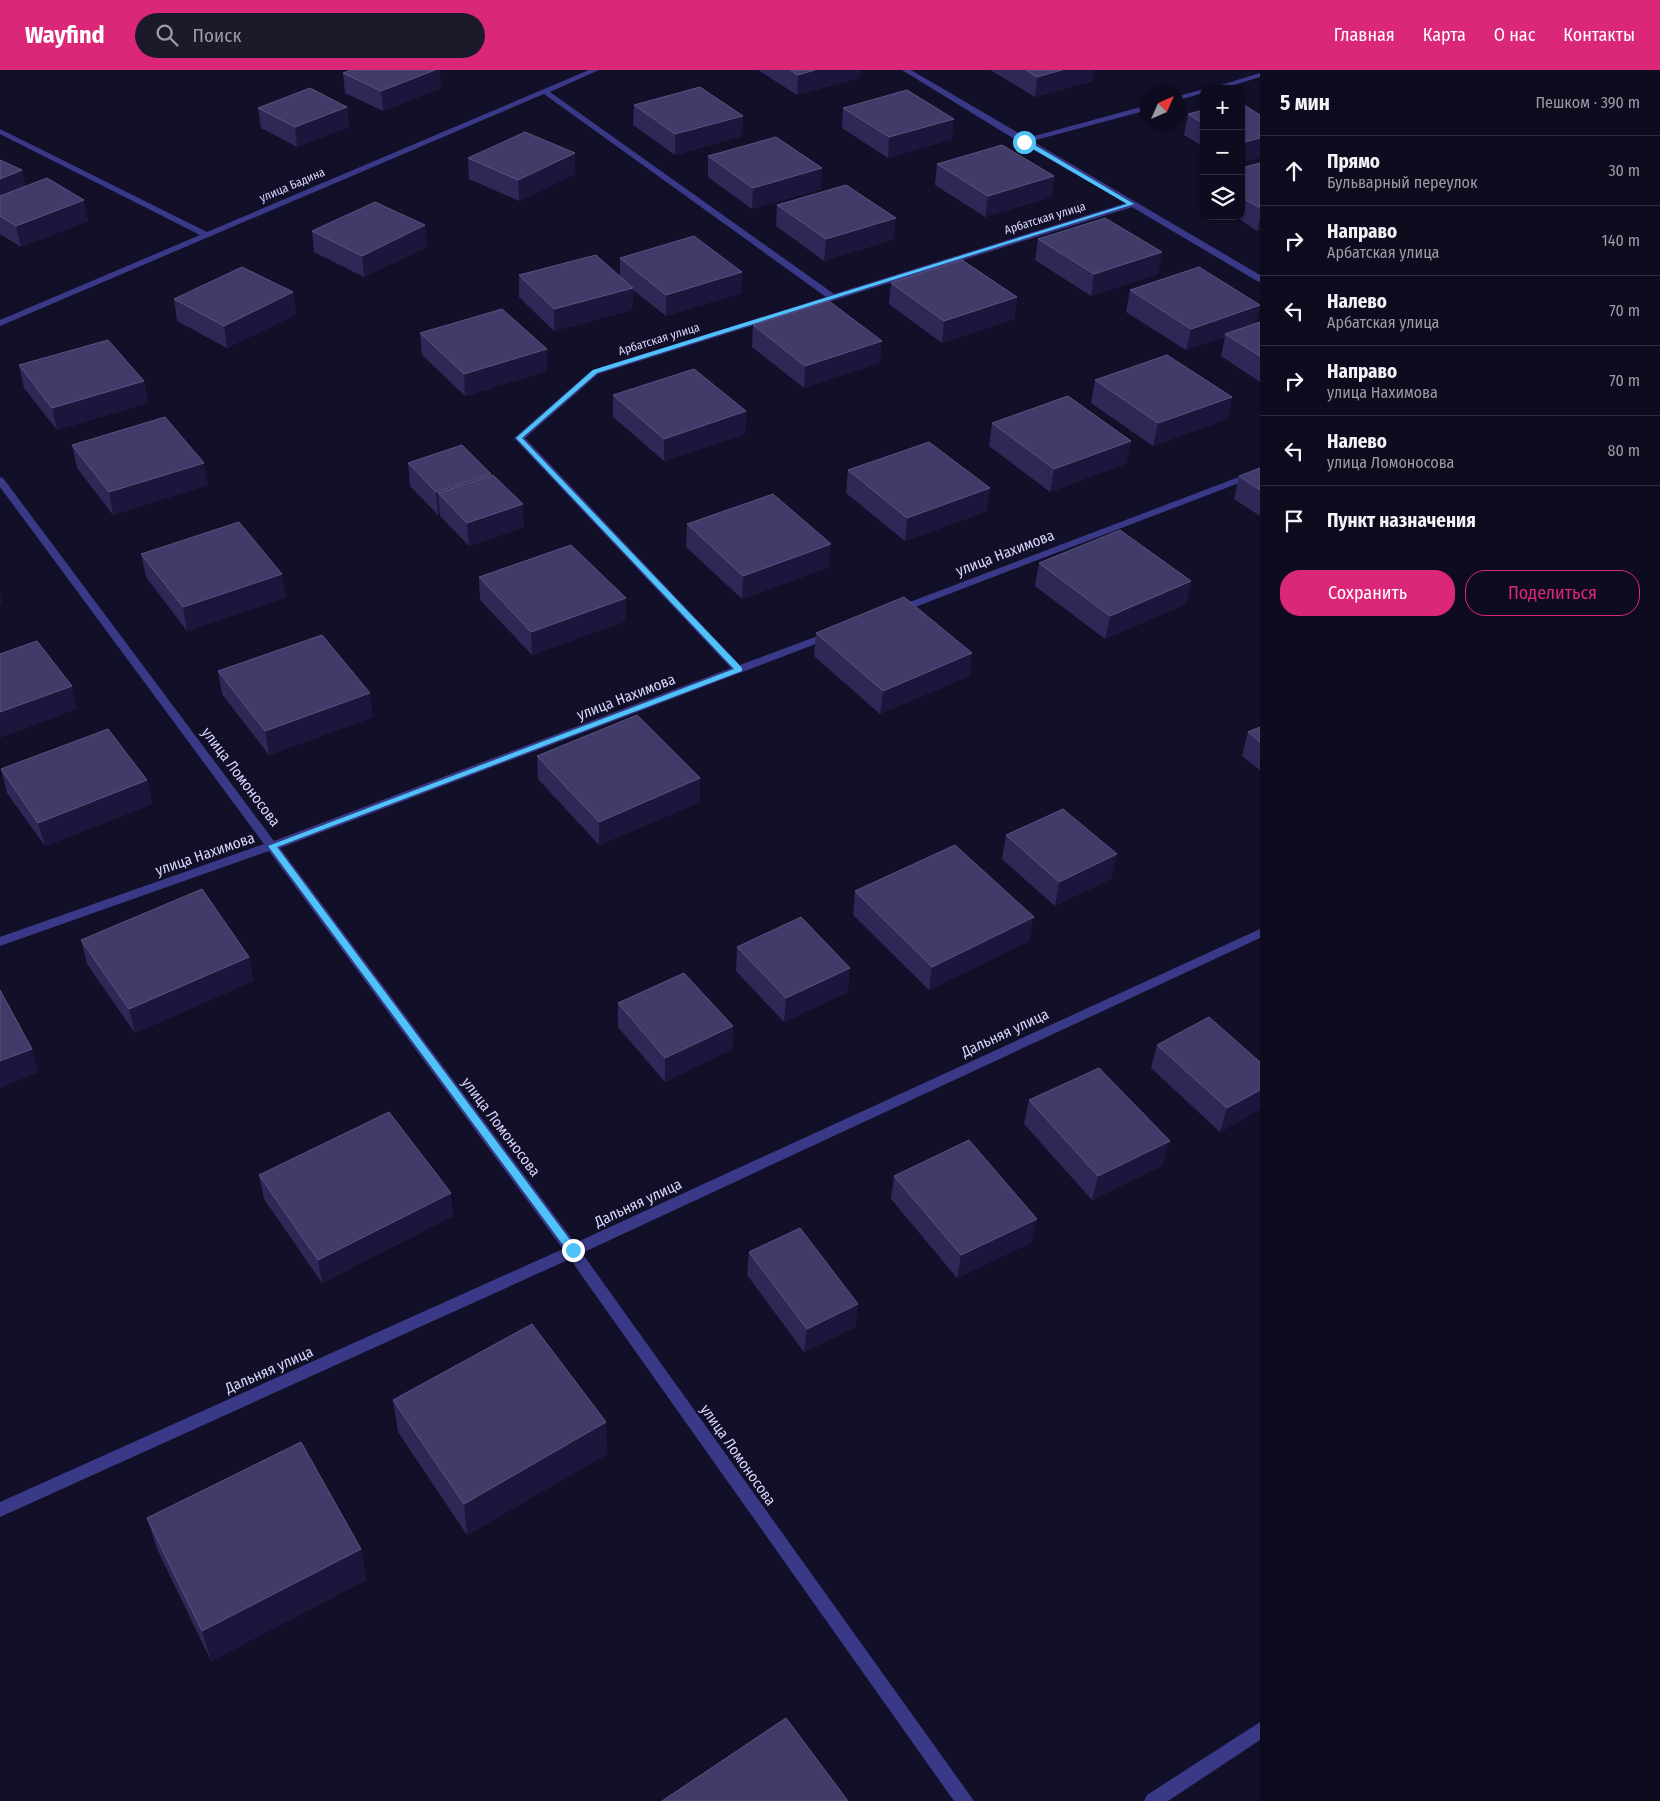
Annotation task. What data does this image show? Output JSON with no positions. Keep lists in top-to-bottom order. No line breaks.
{"streets":{"street":["улица Бадина","Арбатская улица","улица Нахимова","улица Ломоносова","Дальняя улица"]},"crossings":[["Арбатская улица","улица Нахимова"],["улица Нахимова","улица Ломоносова"],["улица Ломоносова","Дальняя улица"]],"north":"top right","page":{"header":"Wayfind","search":"Поиск","nav":["Главная","Карта","О нас","Контакты"],"heading":["5 мин","Пешком · 390 m"],"map_buttons":["+","−"],"list":[["Прямо","Бульварный переулок","30 m"],["Направо","Арбатская улица","140 m"],["Налево","Арбатская улица","70 m"],["Направо","улица Нахимова","70 m"],["Налево","улица Ломоносова","80 m"],"Пункт назначения"],"buttons":["Сохранить","Поделиться"]}}
